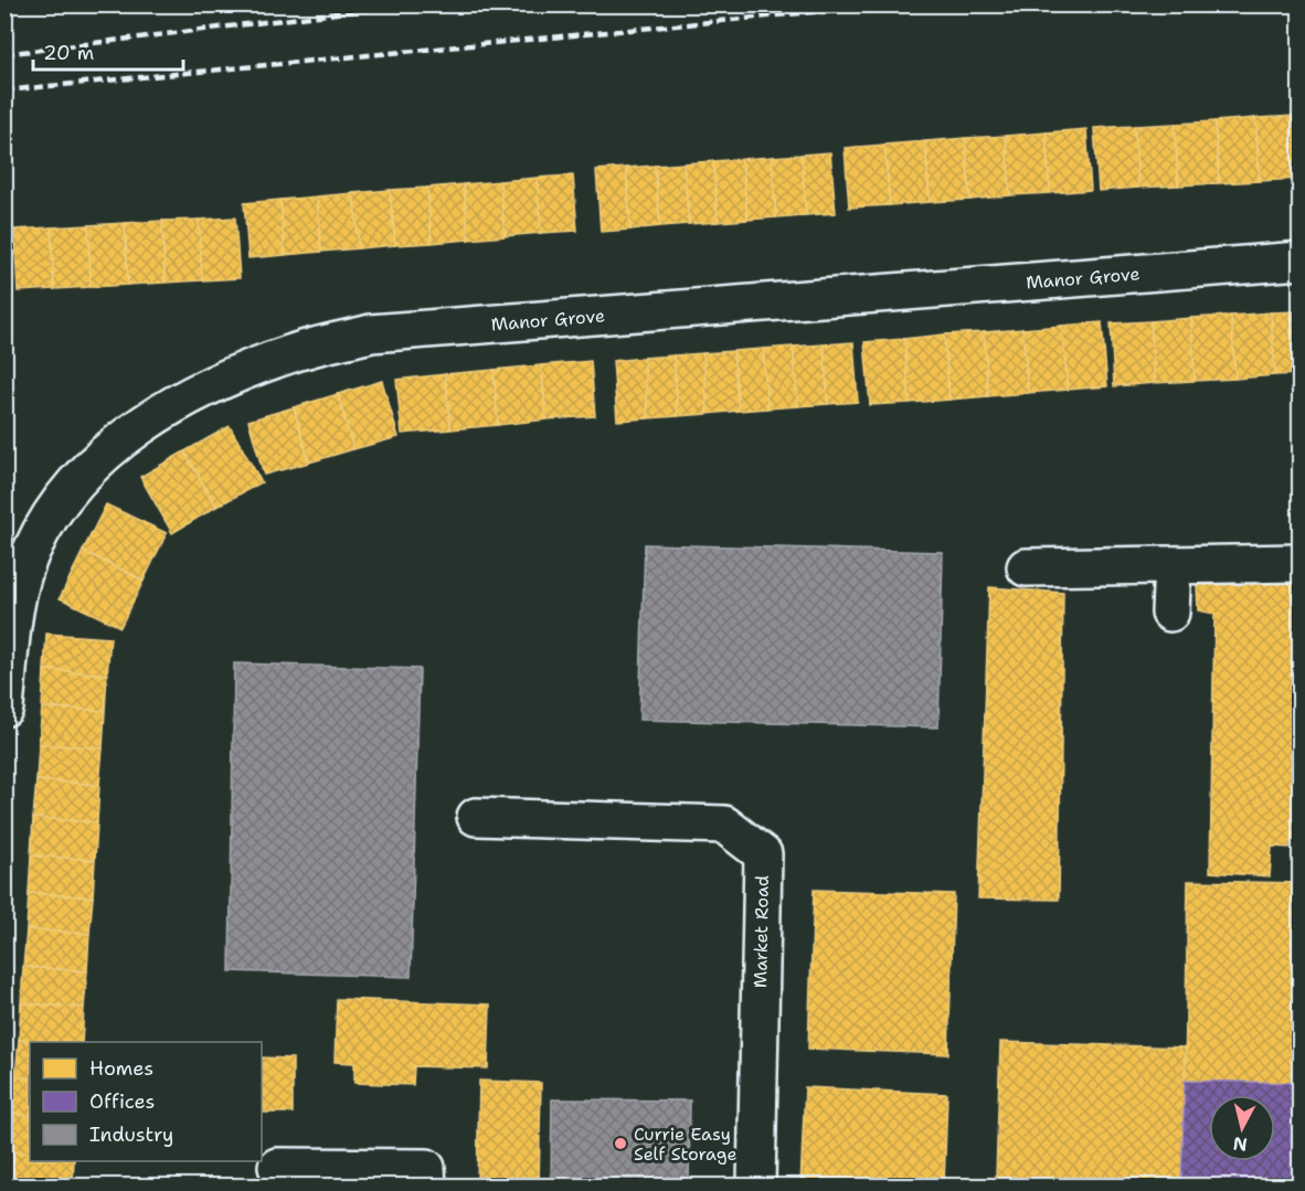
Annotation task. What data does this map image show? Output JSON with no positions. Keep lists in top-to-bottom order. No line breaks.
{"streets":{"street":["Manor Grove","Market Road"]},"places":["Currie Easy Self Storage"],"legend":["Homes","Offices","Industry"],"scale_bar":"20 m","north":"bottom"}
